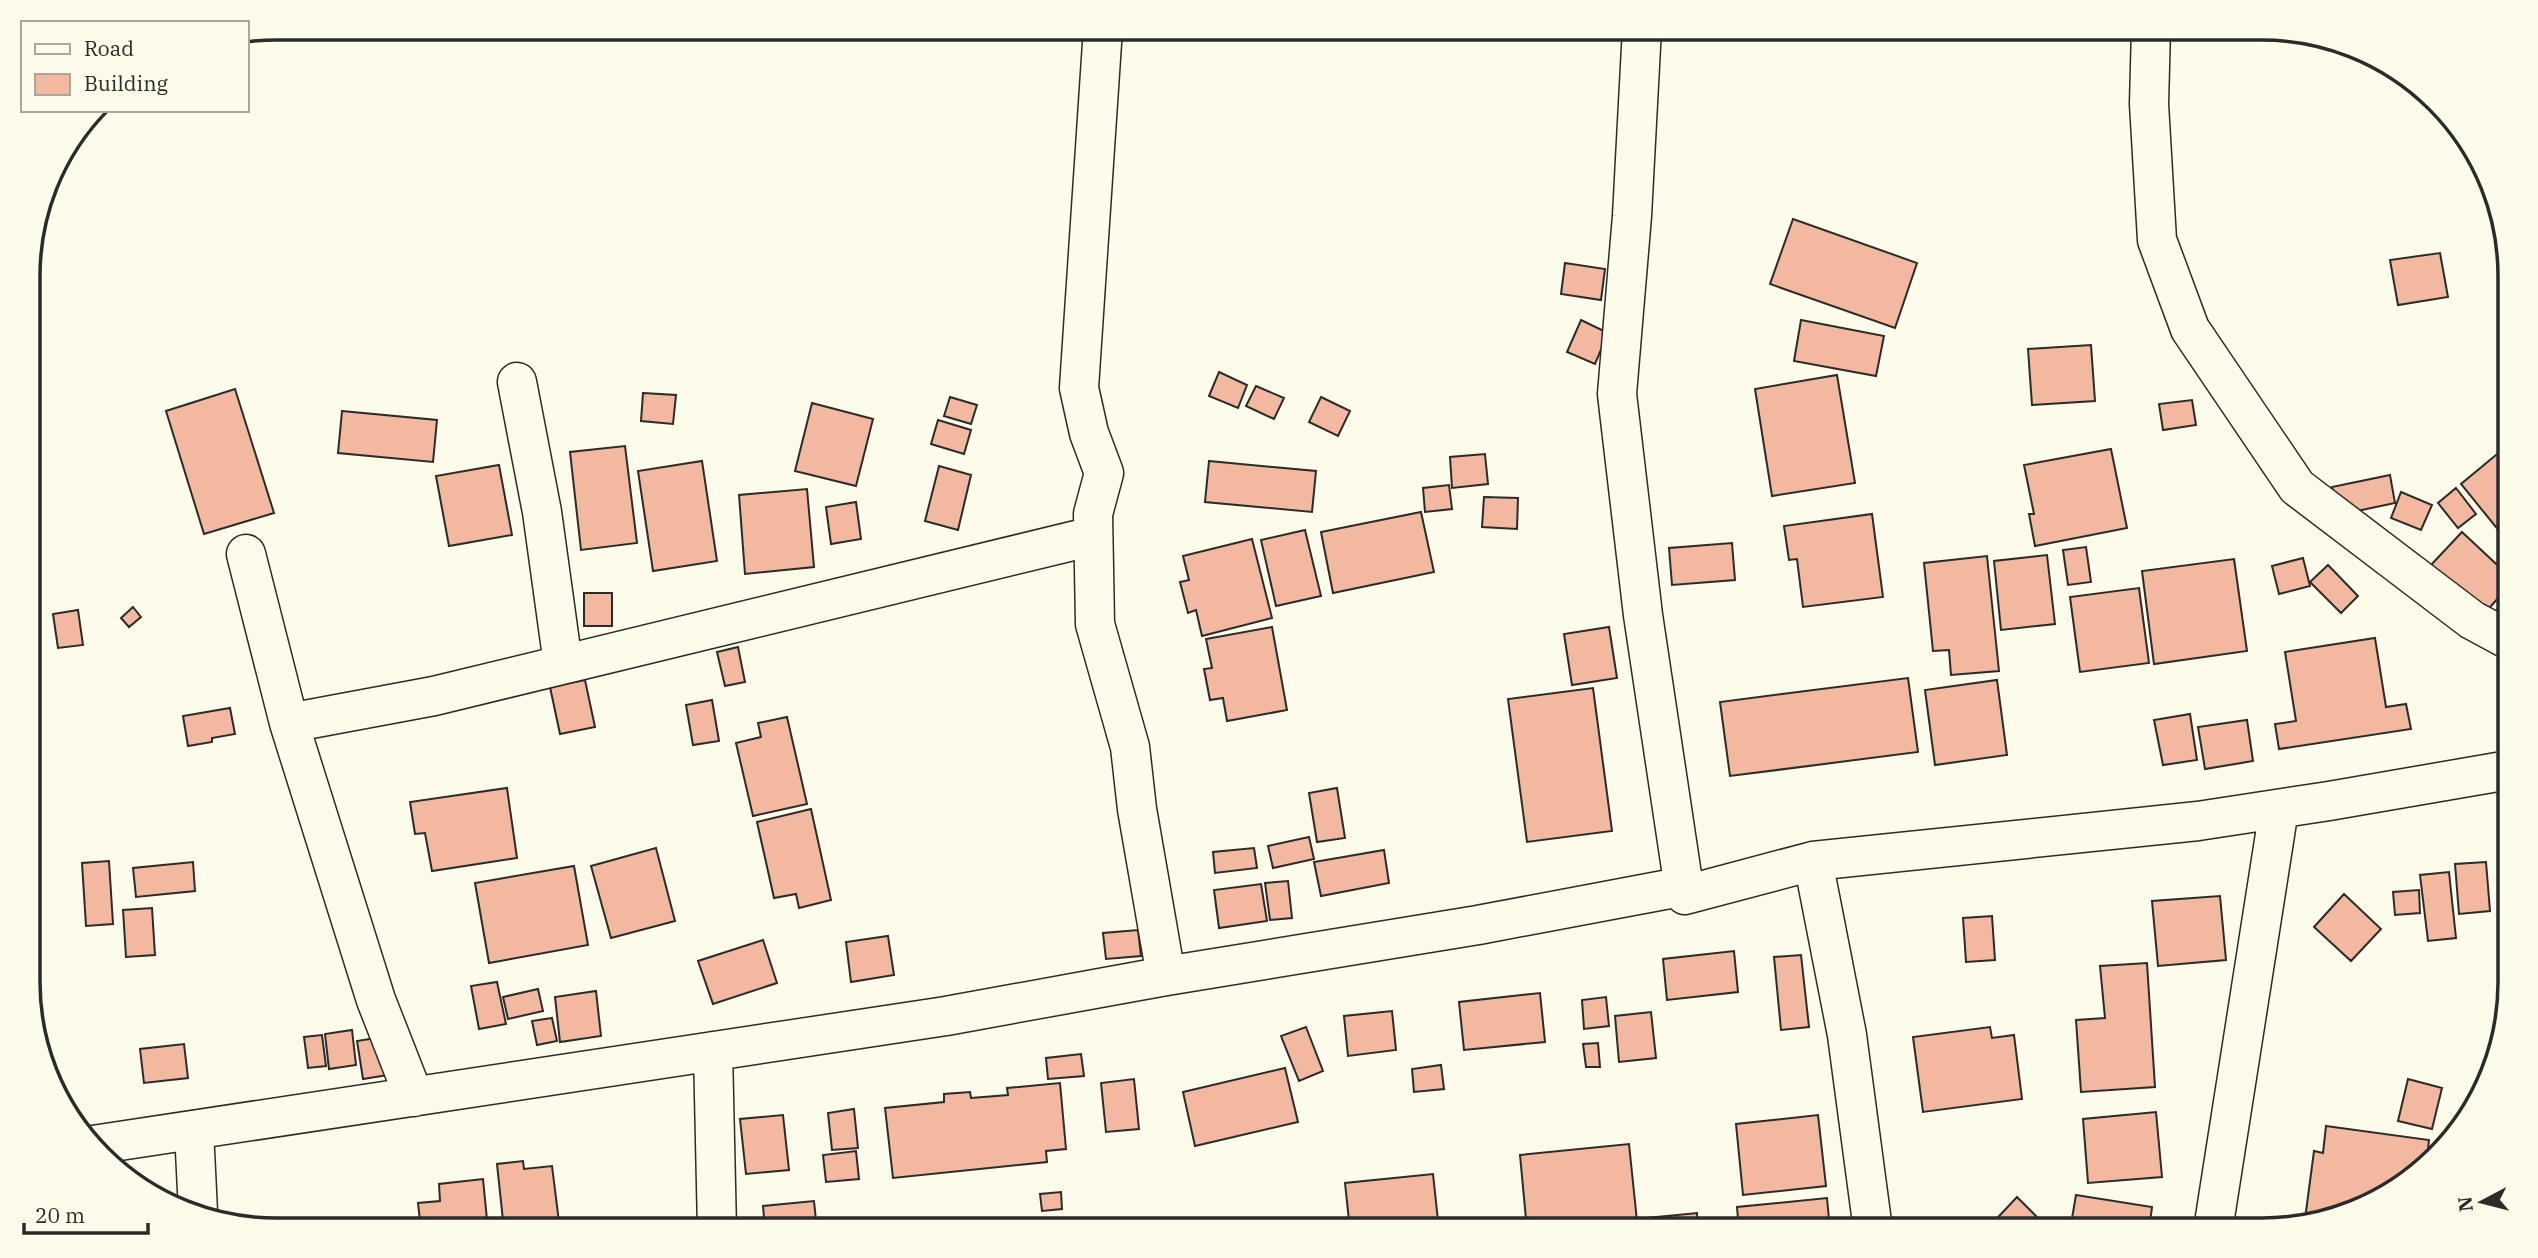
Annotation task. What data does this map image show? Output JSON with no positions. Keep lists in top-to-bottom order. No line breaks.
{"legend":["Road","Building"],"scale_bar":"20 m","north":"left"}
